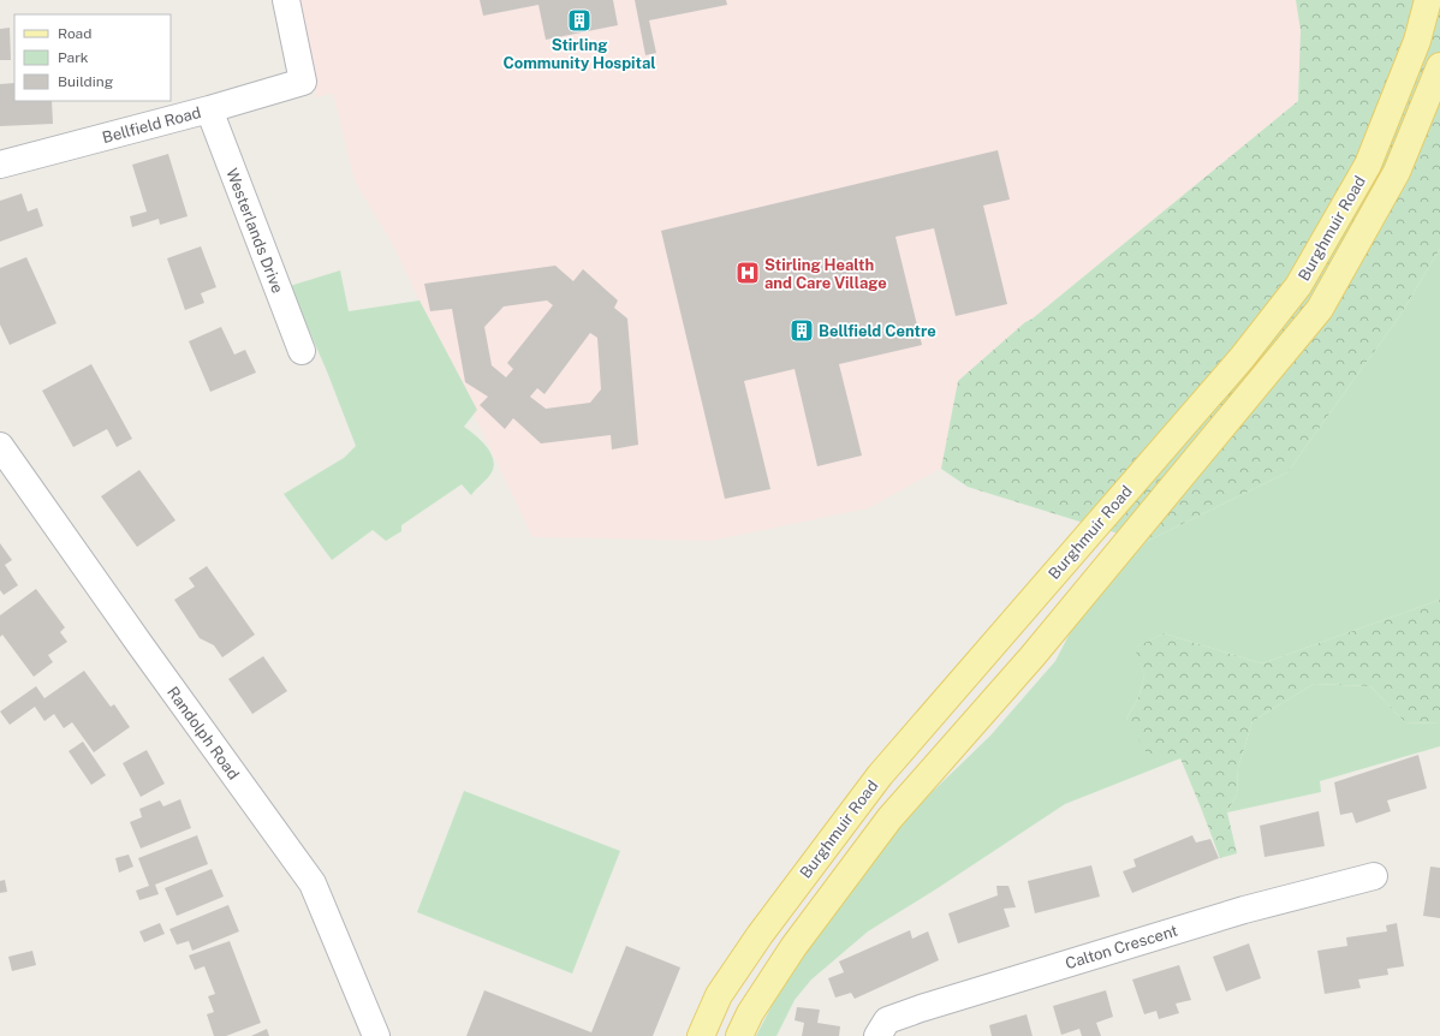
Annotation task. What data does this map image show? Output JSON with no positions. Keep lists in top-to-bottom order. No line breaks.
{"streets":{"main road":["Burghmuir Road"],"street":["Bellfield Road","Westerlands Drive","Randolph Road","Calton Crescent"]},"crossings":[["Bellfield Road","Westerlands Drive"]],"places":{"building":["Stirling Community Hospital","Bellfield Centre"],"hospital":["Stirling Health and Care Village"]},"legend":["Road","Park","Building"]}
